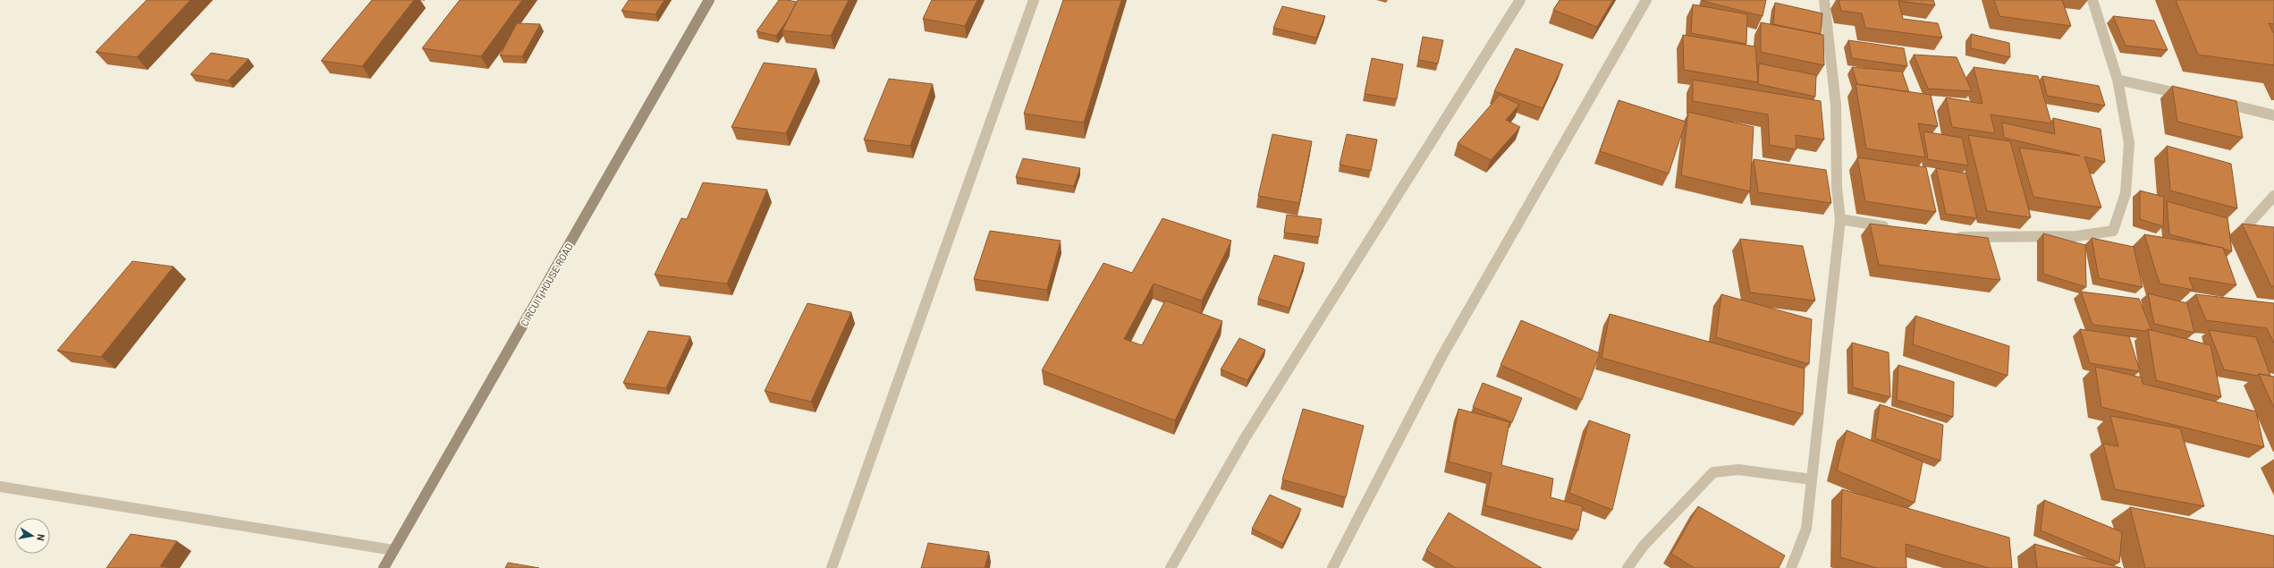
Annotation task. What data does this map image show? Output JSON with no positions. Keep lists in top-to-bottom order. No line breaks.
{"streets":{"street":["CIRCUIT HOUSE ROAD"]},"north":"right"}
